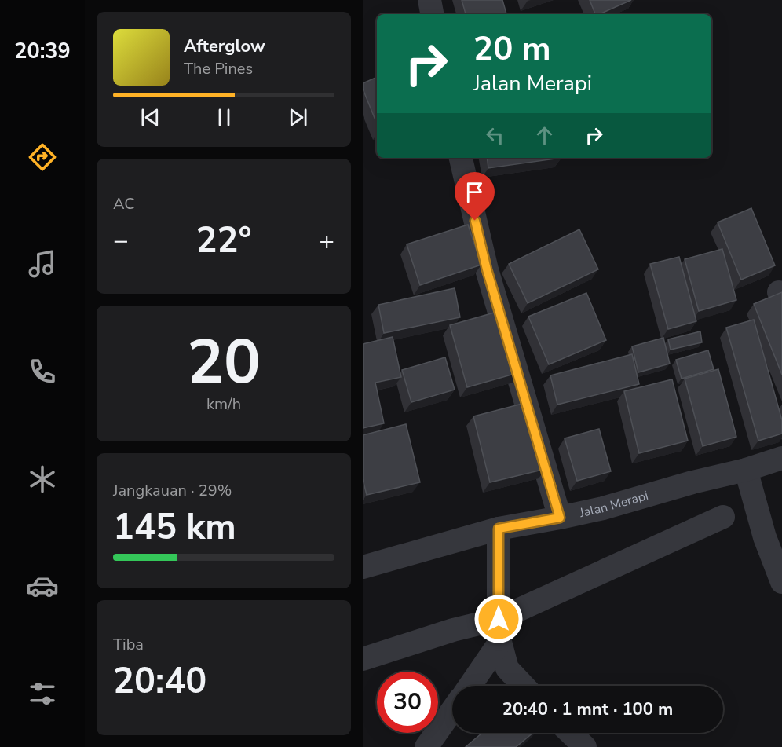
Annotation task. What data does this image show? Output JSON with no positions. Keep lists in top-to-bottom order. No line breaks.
{"streets":{"street":["Jalan Merapi"]},"page":{"tabs":"20:39","turn":["20 m","Jalan Merapi"],"song":["Afterglow","The Pines"],"tile":["AC",["20","km/h"],["Jangkauan · 29%","145 km"],["Tiba","20:40"]],"heat":["−","22°","+"],"limit":"30","trip":"20:40 · 1 mnt · 100 m"}}
